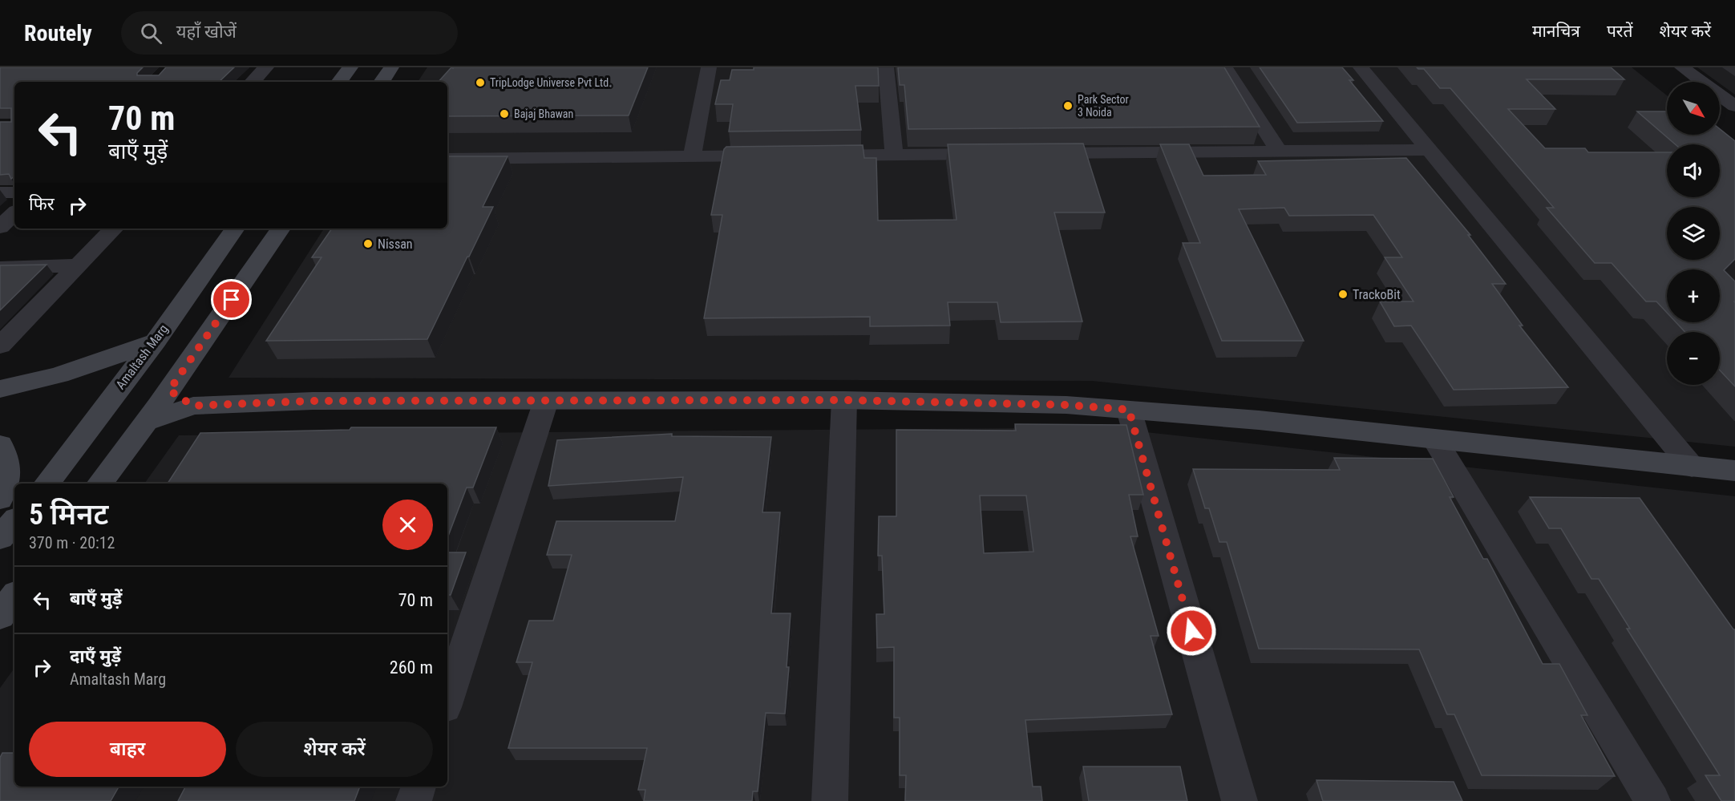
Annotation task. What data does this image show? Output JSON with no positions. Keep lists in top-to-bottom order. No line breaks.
{"streets":{"street":["Amaltash Marg"]},"places":["TripLodge Universe Pvt Ltd.","Park Sector 3 Noida","Bajaj Bhawan","Nissan","TrackoBit"],"north":"bottom right","page":{"header":"Routely","search":"यहाँ खोजें","nav":["मानचित्र","परतें","शेयर करें"],"map_buttons":["+","−"],"turn":["70 m","बाएँ मुड़ें"],"then":"फिर","heading":["5 मिनट","370 m · 20:12"],"list":[{"name":"बाएँ मुड़ें","value":"70 m"},{"name":"दाएँ मुड़ें","note":"Amaltash Marg","value":"260 m"}],"buttons":["बाहर","शेयर करें"]}}
